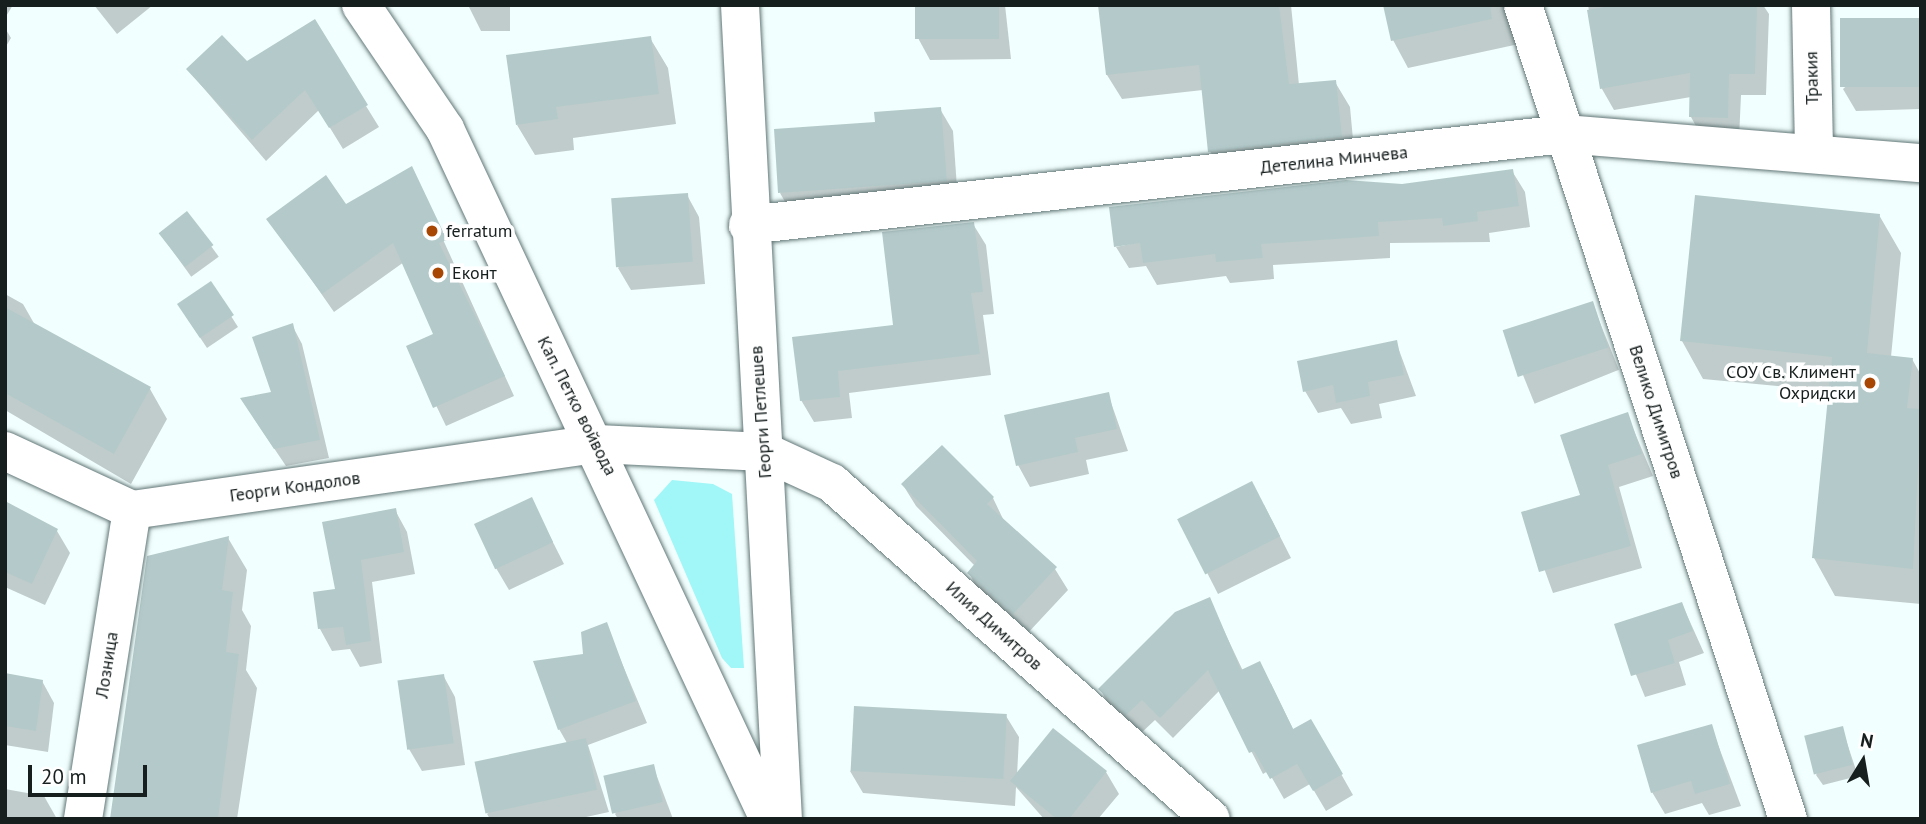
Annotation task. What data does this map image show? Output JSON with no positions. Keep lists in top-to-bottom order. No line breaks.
{"streets":{"street":["Тракия","Детелина Минчева","Кап. Петко войвода","Георги Петлешев","Велико Димитров","Георги Кондолов","Илия Димитров","Лозница"]},"crossings":[["Тракия","Детелина Минчева"],["Детелина Минчева","Георги Петлешев"],["Детелина Минчева","Велико Димитров"],["Кап. Петко войвода","Георги Кондолов"],["Георги Петлешев","Георги Кондолов"],["Георги Петлешев","Илия Димитров"],["Георги Кондолов","Илия Димитров"],["Георги Кондолов","Лозница"]],"places":["ferratum","Еконт","СОУ Св. Климент Охридски"],"scale_bar":"20 m","north":"top"}
